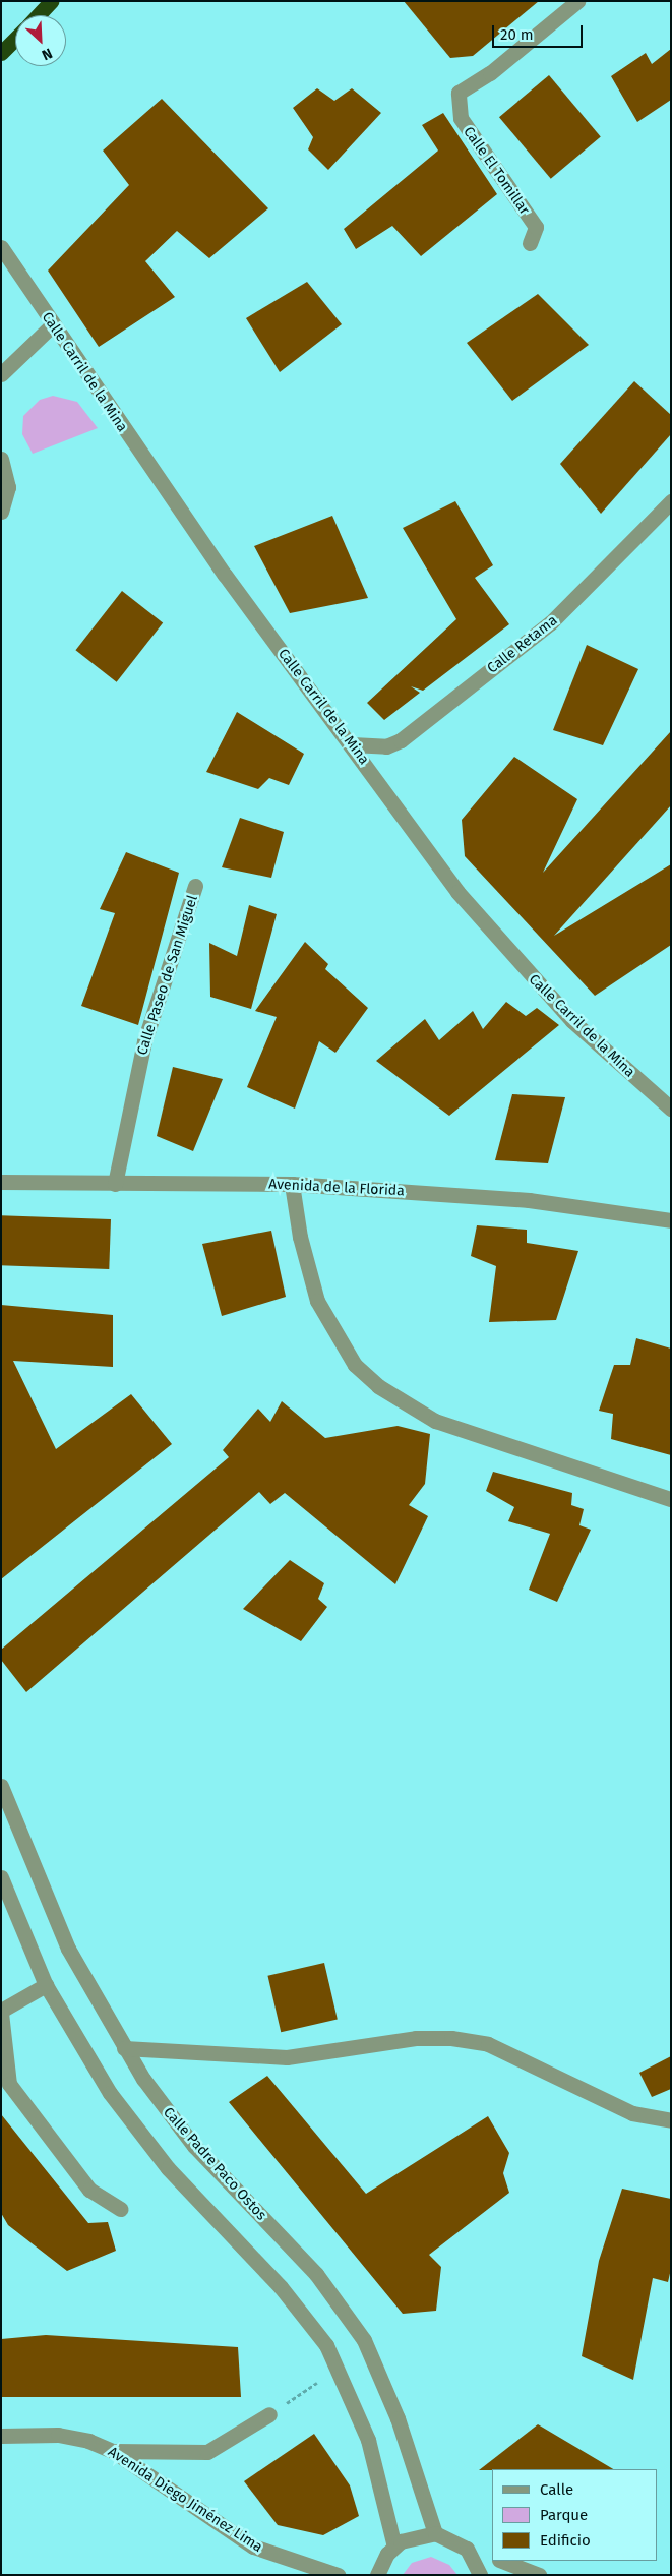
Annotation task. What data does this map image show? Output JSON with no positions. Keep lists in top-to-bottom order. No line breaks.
{"streets":{"street":["Calle El Tomillar","Calle Carril de la Mina","Calle Retama","Calle Paseo de San Miguel","Avenida de la Florida","Calle Padre Paco Ostos","Avenida Diego Jiménez Lima"]},"crossings":[["Calle Carril de la Mina","Calle Retama"],["Calle Paseo de San Miguel","Avenida de la Florida"]],"legend":["Calle","Parque","Edificio"],"scale_bar":"20 m","north":"bottom right"}
